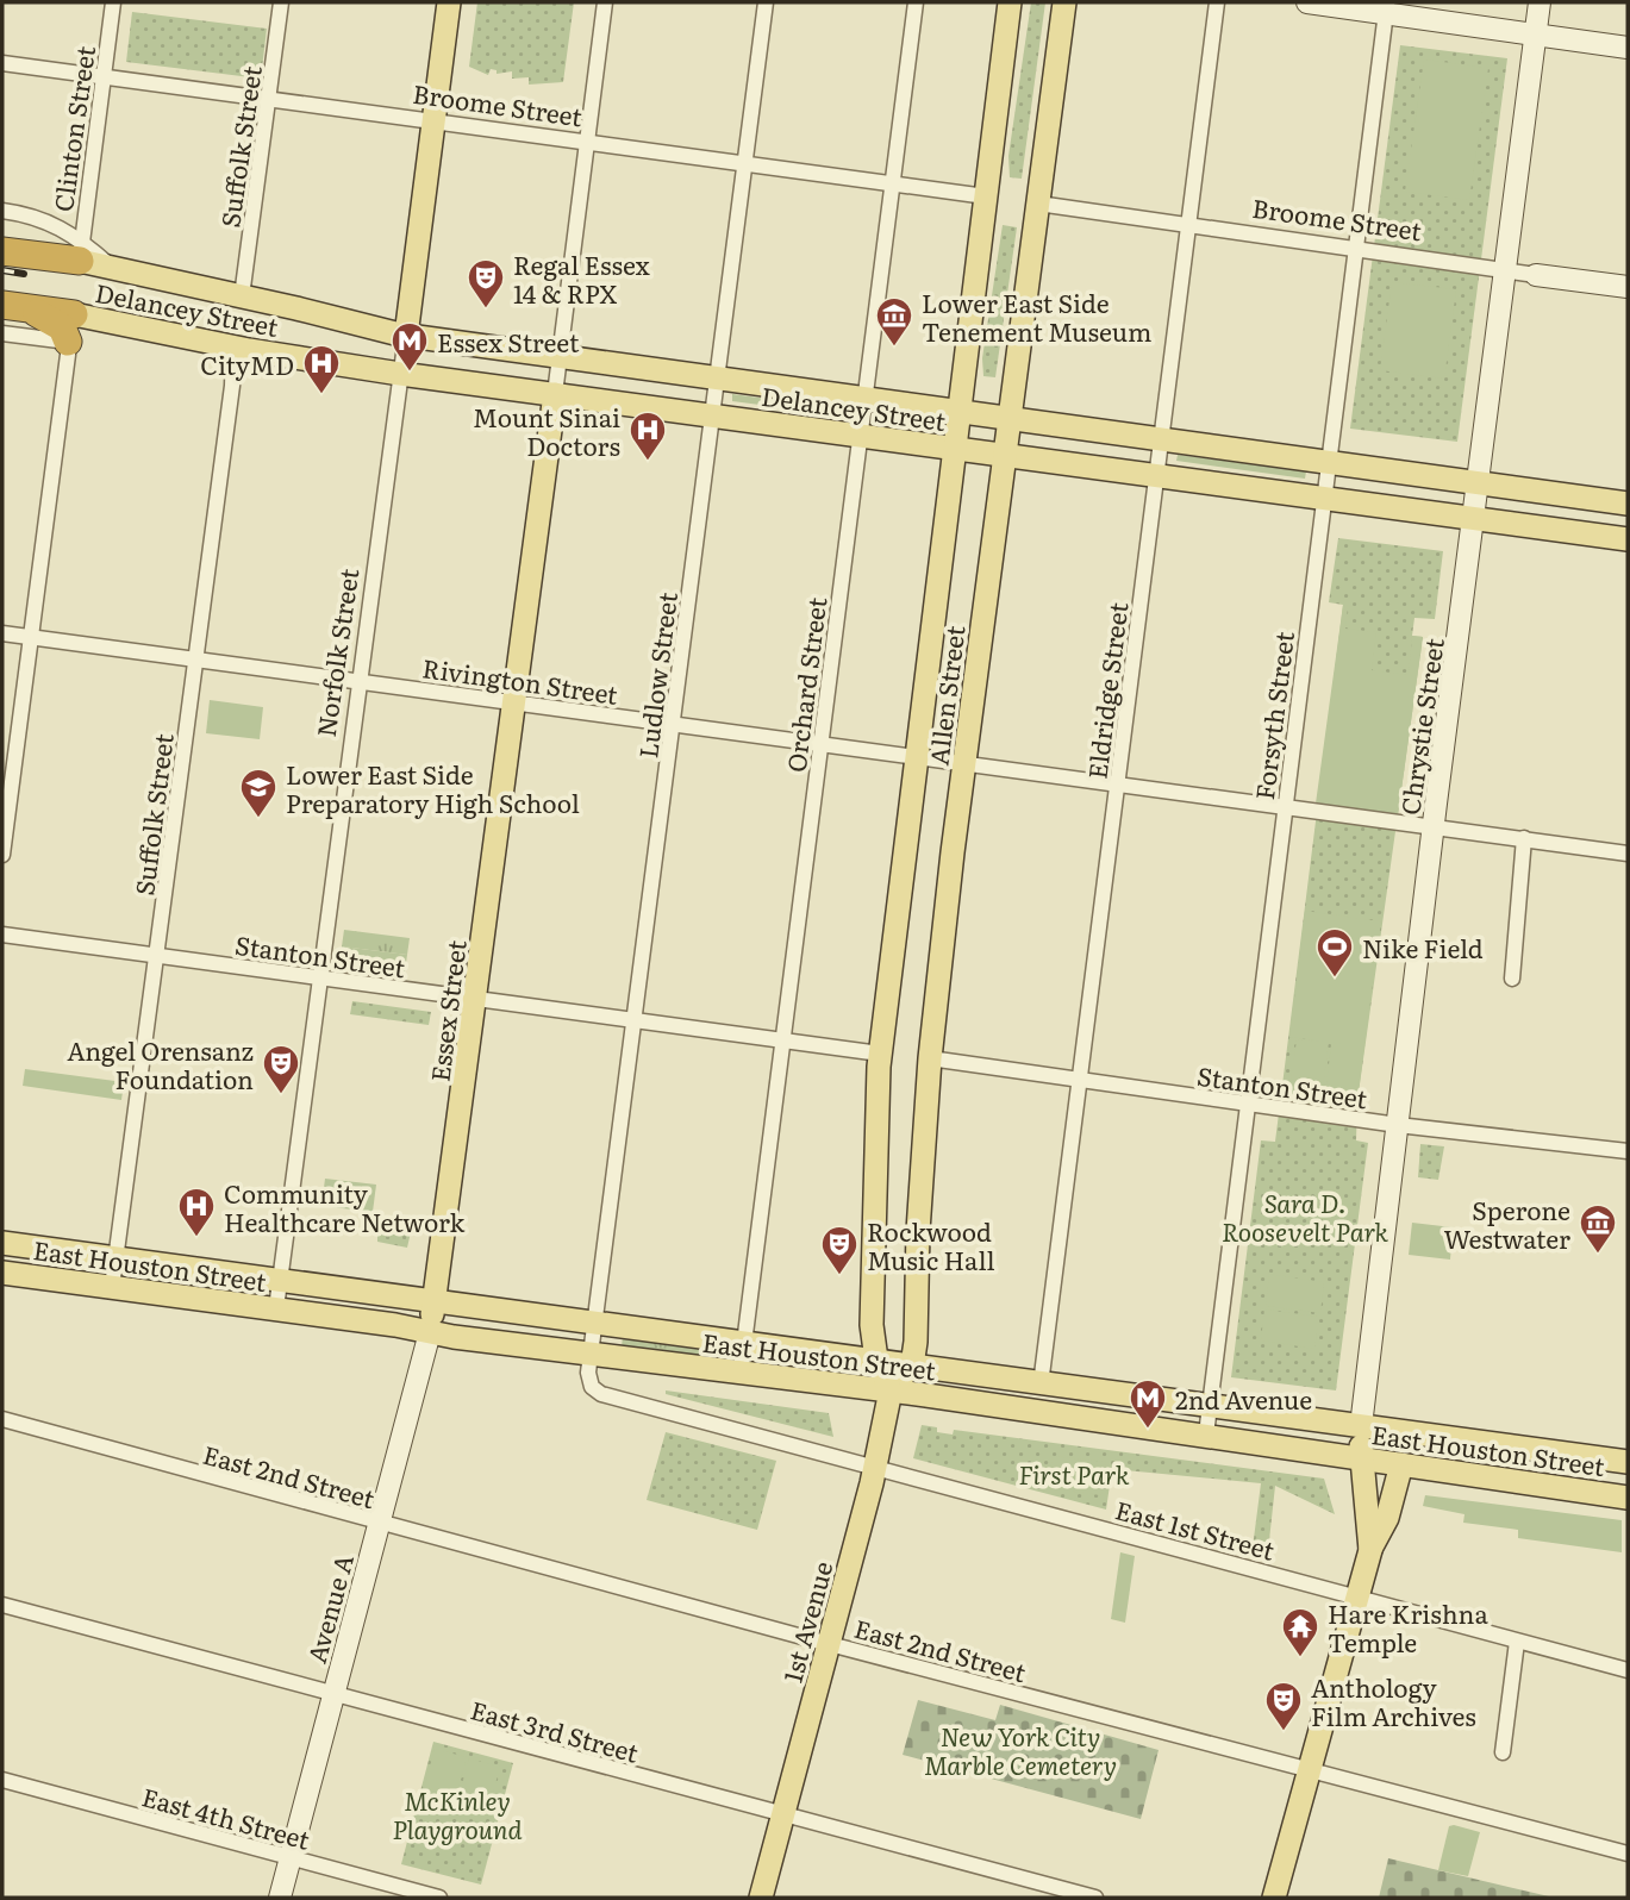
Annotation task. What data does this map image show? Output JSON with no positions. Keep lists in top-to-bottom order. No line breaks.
{"streets":{"main road":["Broome Street","Delancey Street","Norfolk Street","Allen Street","Chrystie Street","Essex Street","East Houston Street","Avenue A","1st Avenue"],"street":["Clinton Street","Suffolk Street","Ludlow Street","Rivington Street","Orchard Street","Eldridge Street","Forsyth Street","Stanton Street","East 2nd Street","East 1st Street","East 3rd Street","East 4th Street"]},"crossings":[["Broome Street","Clinton Street"],["Broome Street","Suffolk Street"],["Broome Street","Norfolk Street"],["Broome Street","Ludlow Street"],["Broome Street","Orchard Street"],["Broome Street","Eldridge Street"],["Broome Street","Allen Street"],["Broome Street","Forsyth Street"],["Broome Street","Chrystie Street"],["Broome Street","Essex Street"],["Clinton Street","Delancey Street"],["Suffolk Street","Delancey Street"],["Suffolk Street","Rivington Street"],["Suffolk Street","Stanton Street"],["Suffolk Street","East Houston Street"],["Delancey Street","Norfolk Street"],["Delancey Street","Ludlow Street"],["Delancey Street","Orchard Street"],["Delancey Street","Eldridge Street"],["Delancey Street","Allen Street"],["Delancey Street","Forsyth Street"],["Delancey Street","Chrystie Street"],["Delancey Street","Essex Street"],["Norfolk Street","Rivington Street"],["Norfolk Street","Stanton Street"],["Norfolk Street","East Houston Street"],["Ludlow Street","Rivington Street"],["Ludlow Street","Stanton Street"],["Ludlow Street","East Houston Street"],["Ludlow Street","East 1st Street"],["Rivington Street","Orchard Street"],["Rivington Street","Eldridge Street"],["Rivington Street","Allen Street"],["Rivington Street","Forsyth Street"],["Rivington Street","Chrystie Street"],["Rivington Street","Essex Street"],["Orchard Street","Stanton Street"],["Orchard Street","East Houston Street"],["Eldridge Street","Stanton Street"],["Eldridge Street","East Houston Street"],["Allen Street","Stanton Street"],["Allen Street","East Houston Street"],["Forsyth Street","Stanton Street"],["Forsyth Street","East Houston Street"],["Chrystie Street","Stanton Street"],["Chrystie Street","East Houston Street"],["Stanton Street","Essex Street"],["Essex Street","East Houston Street"],["Essex Street","Avenue A"],["East Houston Street","East 1st Street"],["East Houston Street","Avenue A"],["East Houston Street","1st Avenue"],["East 2nd Street","Avenue A"],["East 2nd Street","1st Avenue"],["East 1st Street","1st Avenue"],["Avenue A","East 3rd Street"],["Avenue A","East 4th Street"],["1st Avenue","East 3rd Street"]],"parks":["Sara D. Roosevelt Park","First Park","New York City Marble Cemetery","McKinley Playground"],"places":{"theatre":["Regal Essex 14 & RPX","Angel Orensanz Foundation","Rockwood Music Hall","Anthology Film Archives"],"museum":["Lower East Side Tenement Museum","Sperone Westwater"],"metro station":["Essex Street","2nd Avenue"],"hospital":["CityMD","Mount Sinai Doctors","Community Healthcare Network"],"school or university":["Lower East Side Preparatory High School"],"sports":["Nike Field"],"temple":["Hare Krishna Temple"]}}
